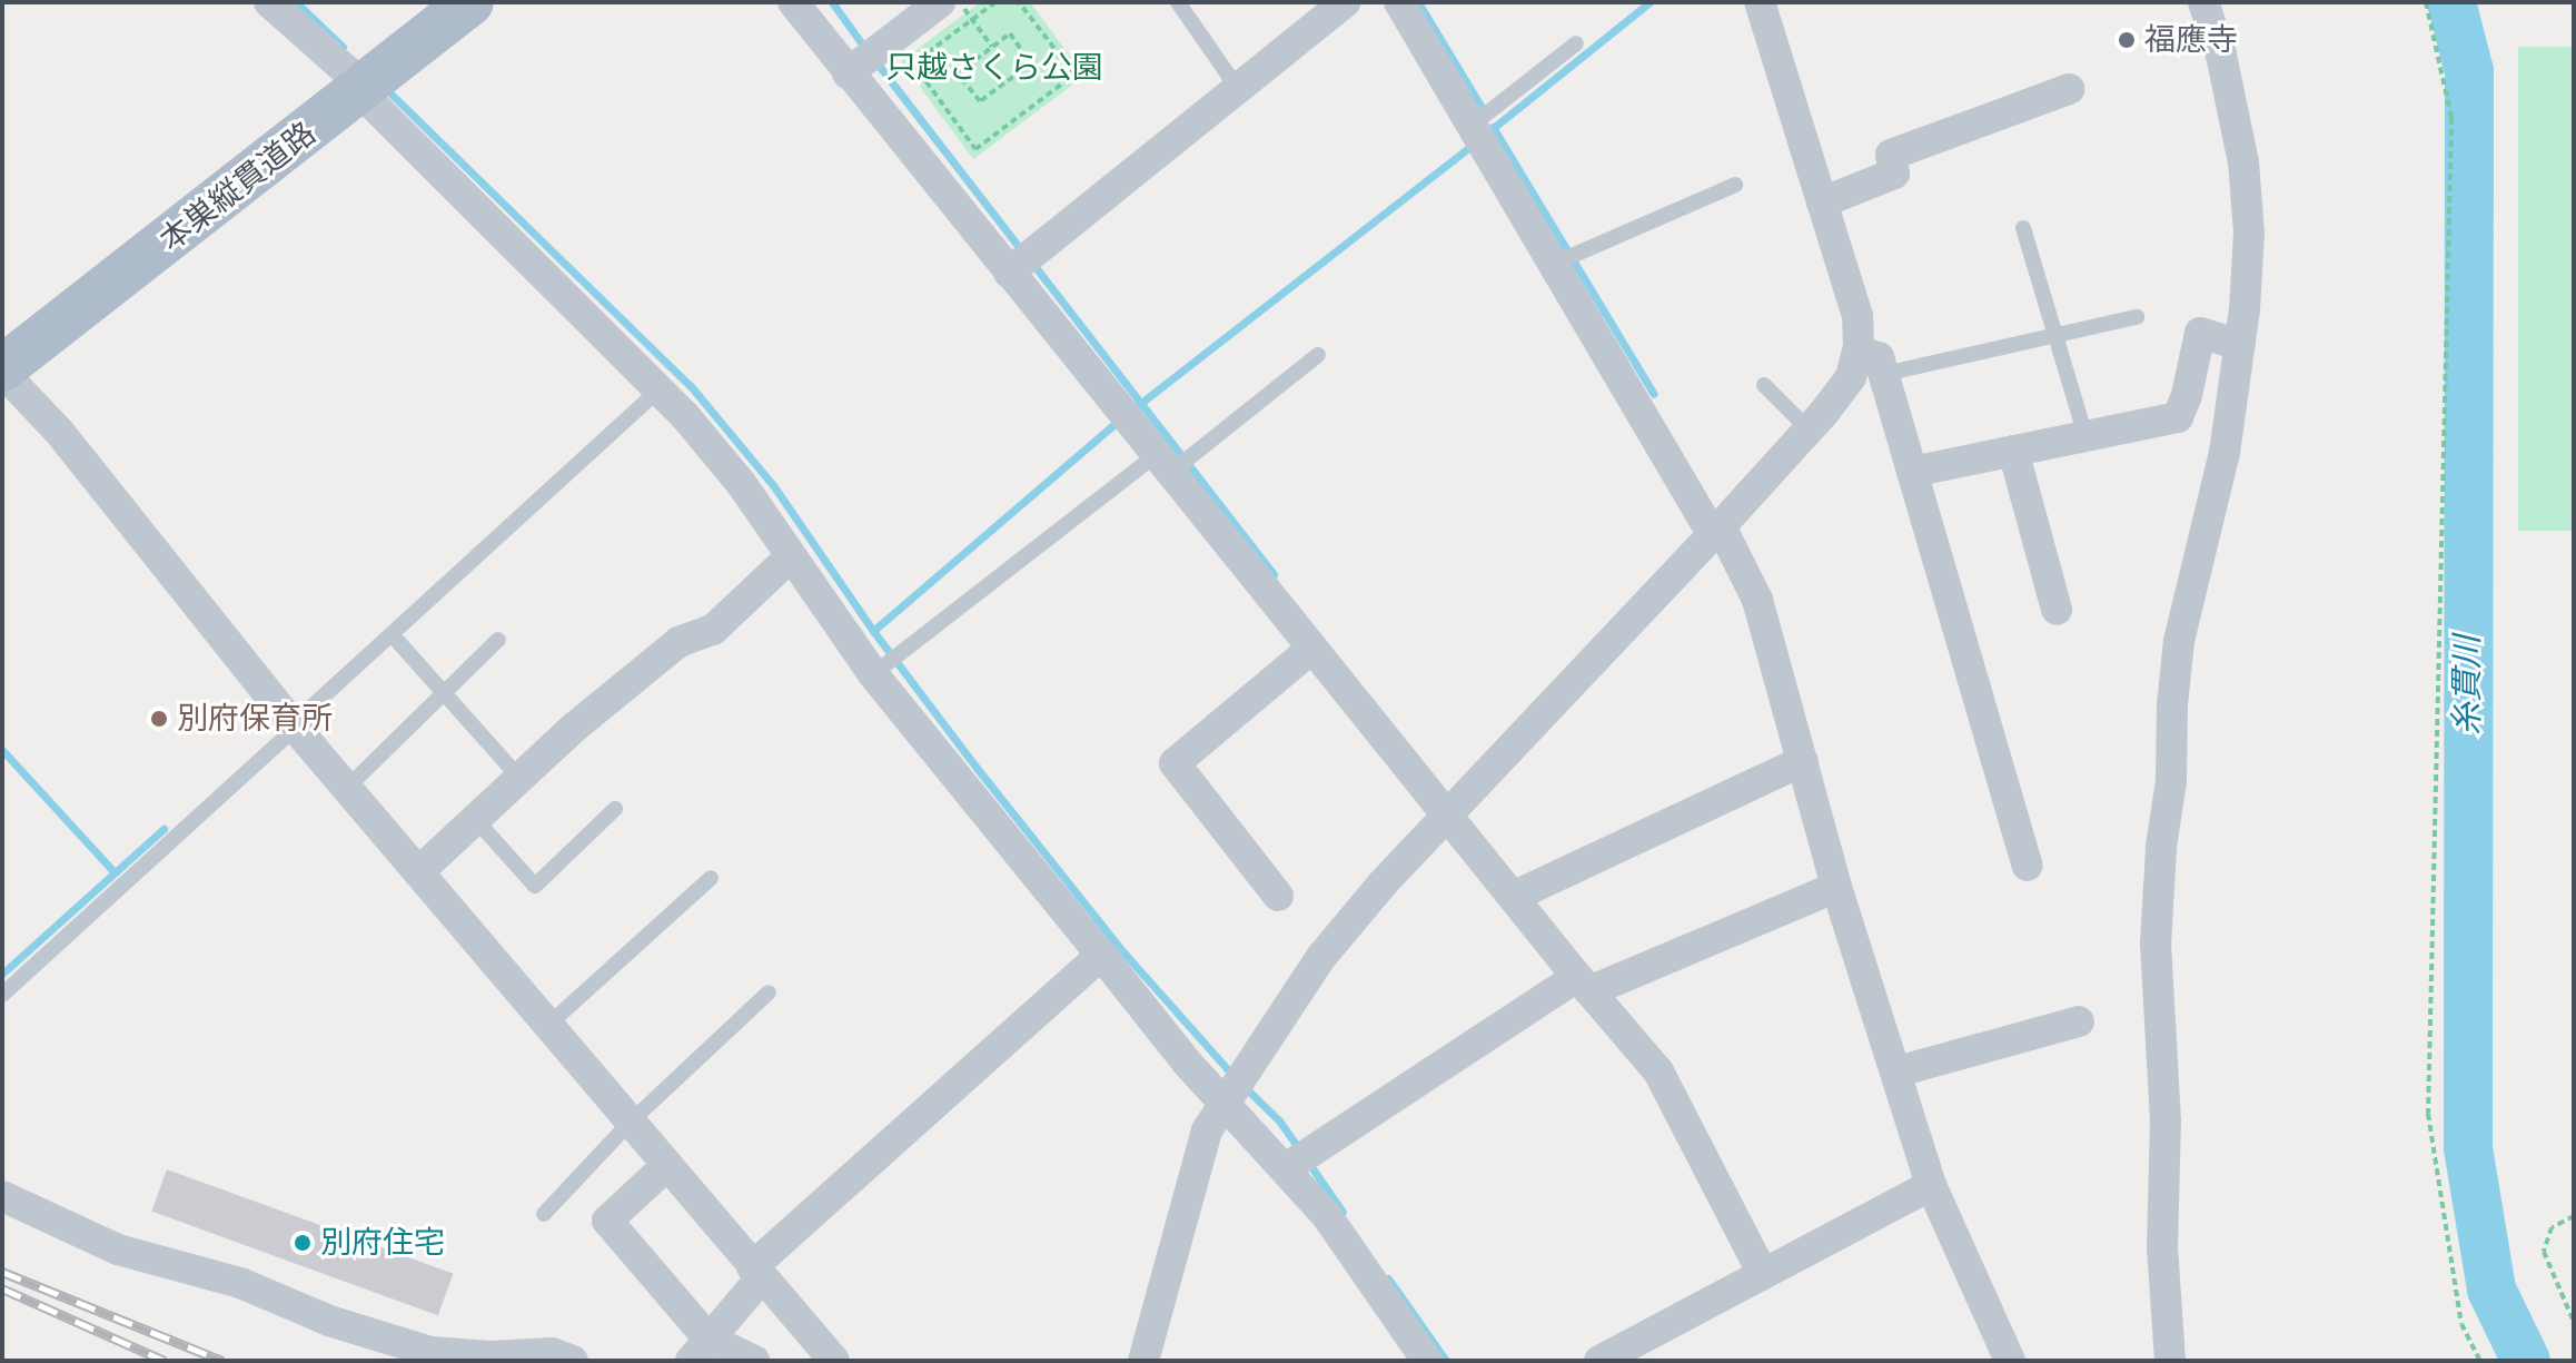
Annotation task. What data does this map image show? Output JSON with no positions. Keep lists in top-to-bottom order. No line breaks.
{"streets":{"main road":["本巣縦貫道路"]},"water":["糸貫川"],"parks":["只越さくら公園"],"places":["福應寺","別府保育所","別府住宅"]}
